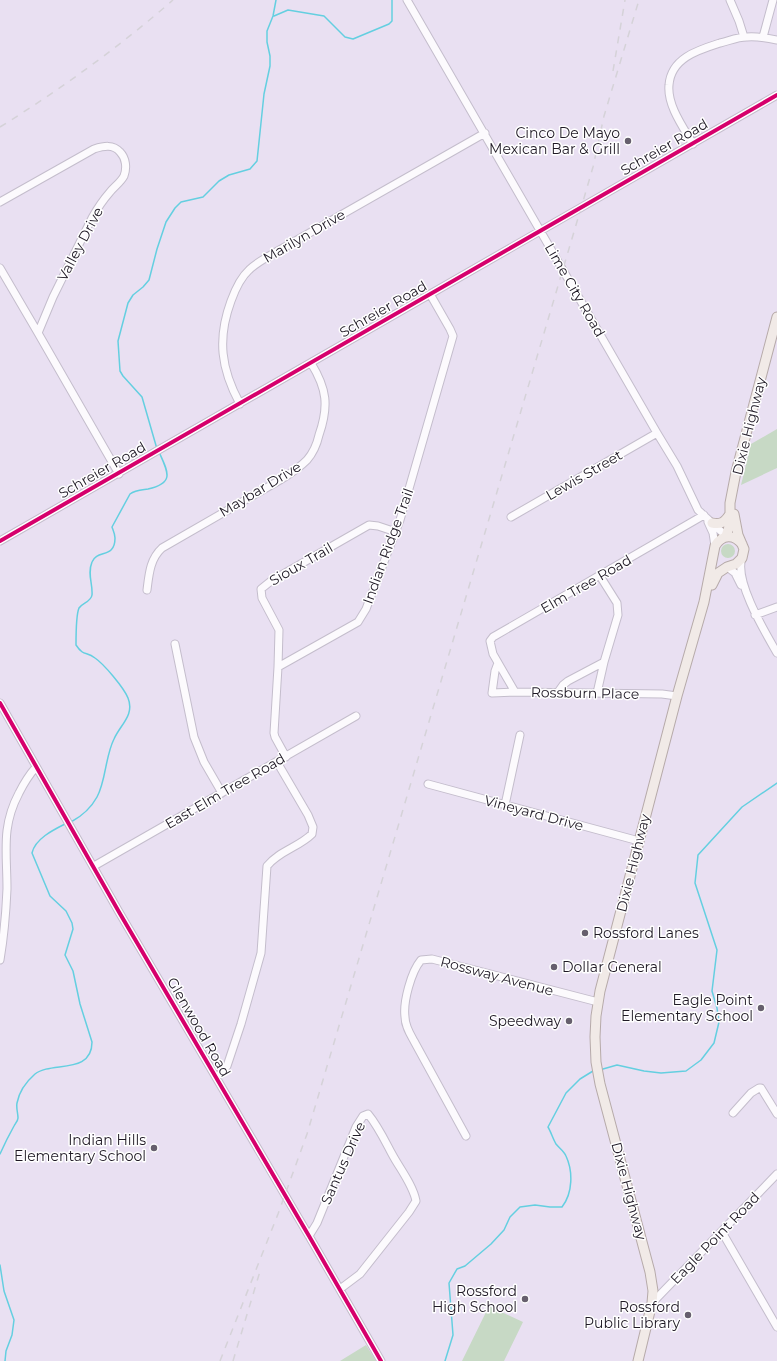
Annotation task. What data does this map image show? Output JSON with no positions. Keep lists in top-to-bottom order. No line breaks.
{"streets":{"main road":["Dixie Highway"],"street":["Schreier Road","Marilyn Drive","Valley Drive","Lime City Road","Lewis Street","Maybar Drive","Indian Ridge Trail","Sioux Trail","Elm Tree Road","Rossburn Place","East Elm Tree Road","Vineyard Drive","Rossway Avenue","Glenwood Road","Santus Drive","Eagle Point Road"]},"crossings":[["Schreier Road","Marilyn Drive"],["Schreier Road","Lime City Road"],["Schreier Road","Maybar Drive"],["Schreier Road","Indian Ridge Trail"],["Marilyn Drive","Lime City Road"],["Lime City Road","Dixie Highway"],["Lime City Road","Lewis Street"],["Lime City Road","Elm Tree Road"],["Dixie Highway","Rossburn Place"],["Dixie Highway","Vineyard Drive"],["Dixie Highway","Rossway Avenue"],["Dixie Highway","Eagle Point Road"],["Indian Ridge Trail","Sioux Trail"],["Elm Tree Road","Rossburn Place"],["East Elm Tree Road","Glenwood Road"],["Glenwood Road","Santus Drive"]],"places":["Cinco De Mayo Mexican Bar & Grill","Rossford Lanes","Dollar General","Eagle Point Elementary School","Speedway","Indian Hills Elementary School","Rossford High School","Rossford Public Library"]}
